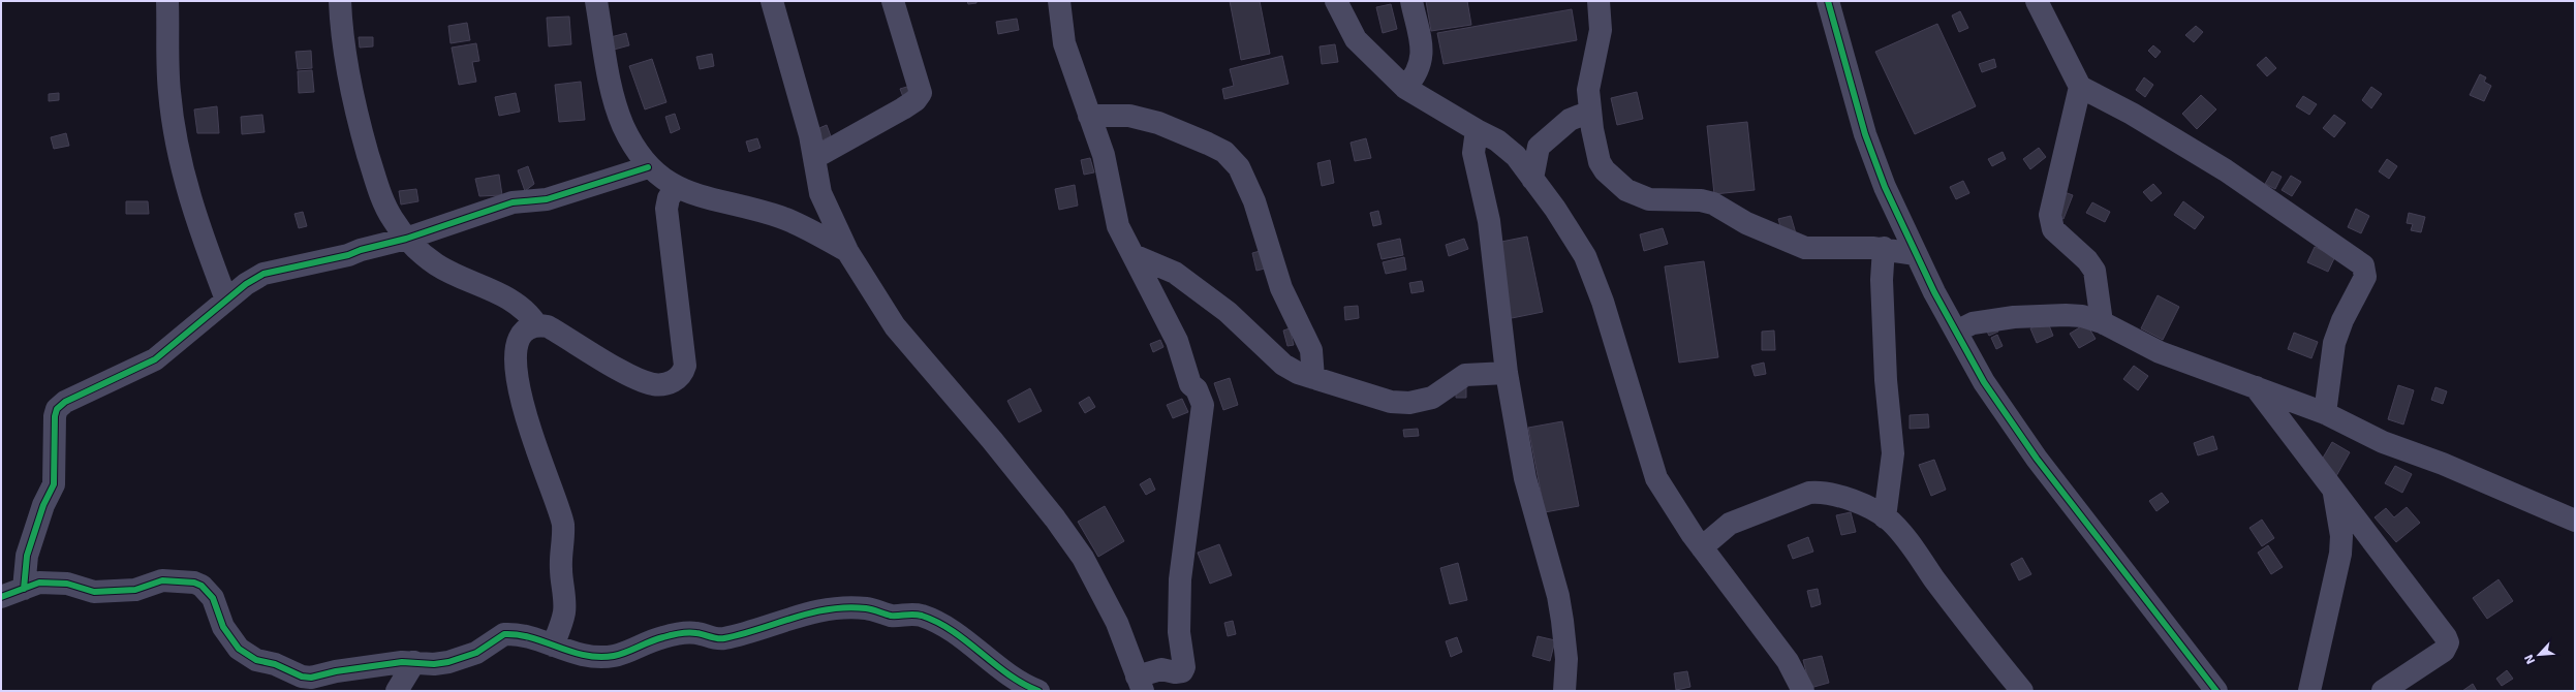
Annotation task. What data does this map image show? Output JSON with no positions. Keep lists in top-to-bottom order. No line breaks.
{"north":"bottom left"}
